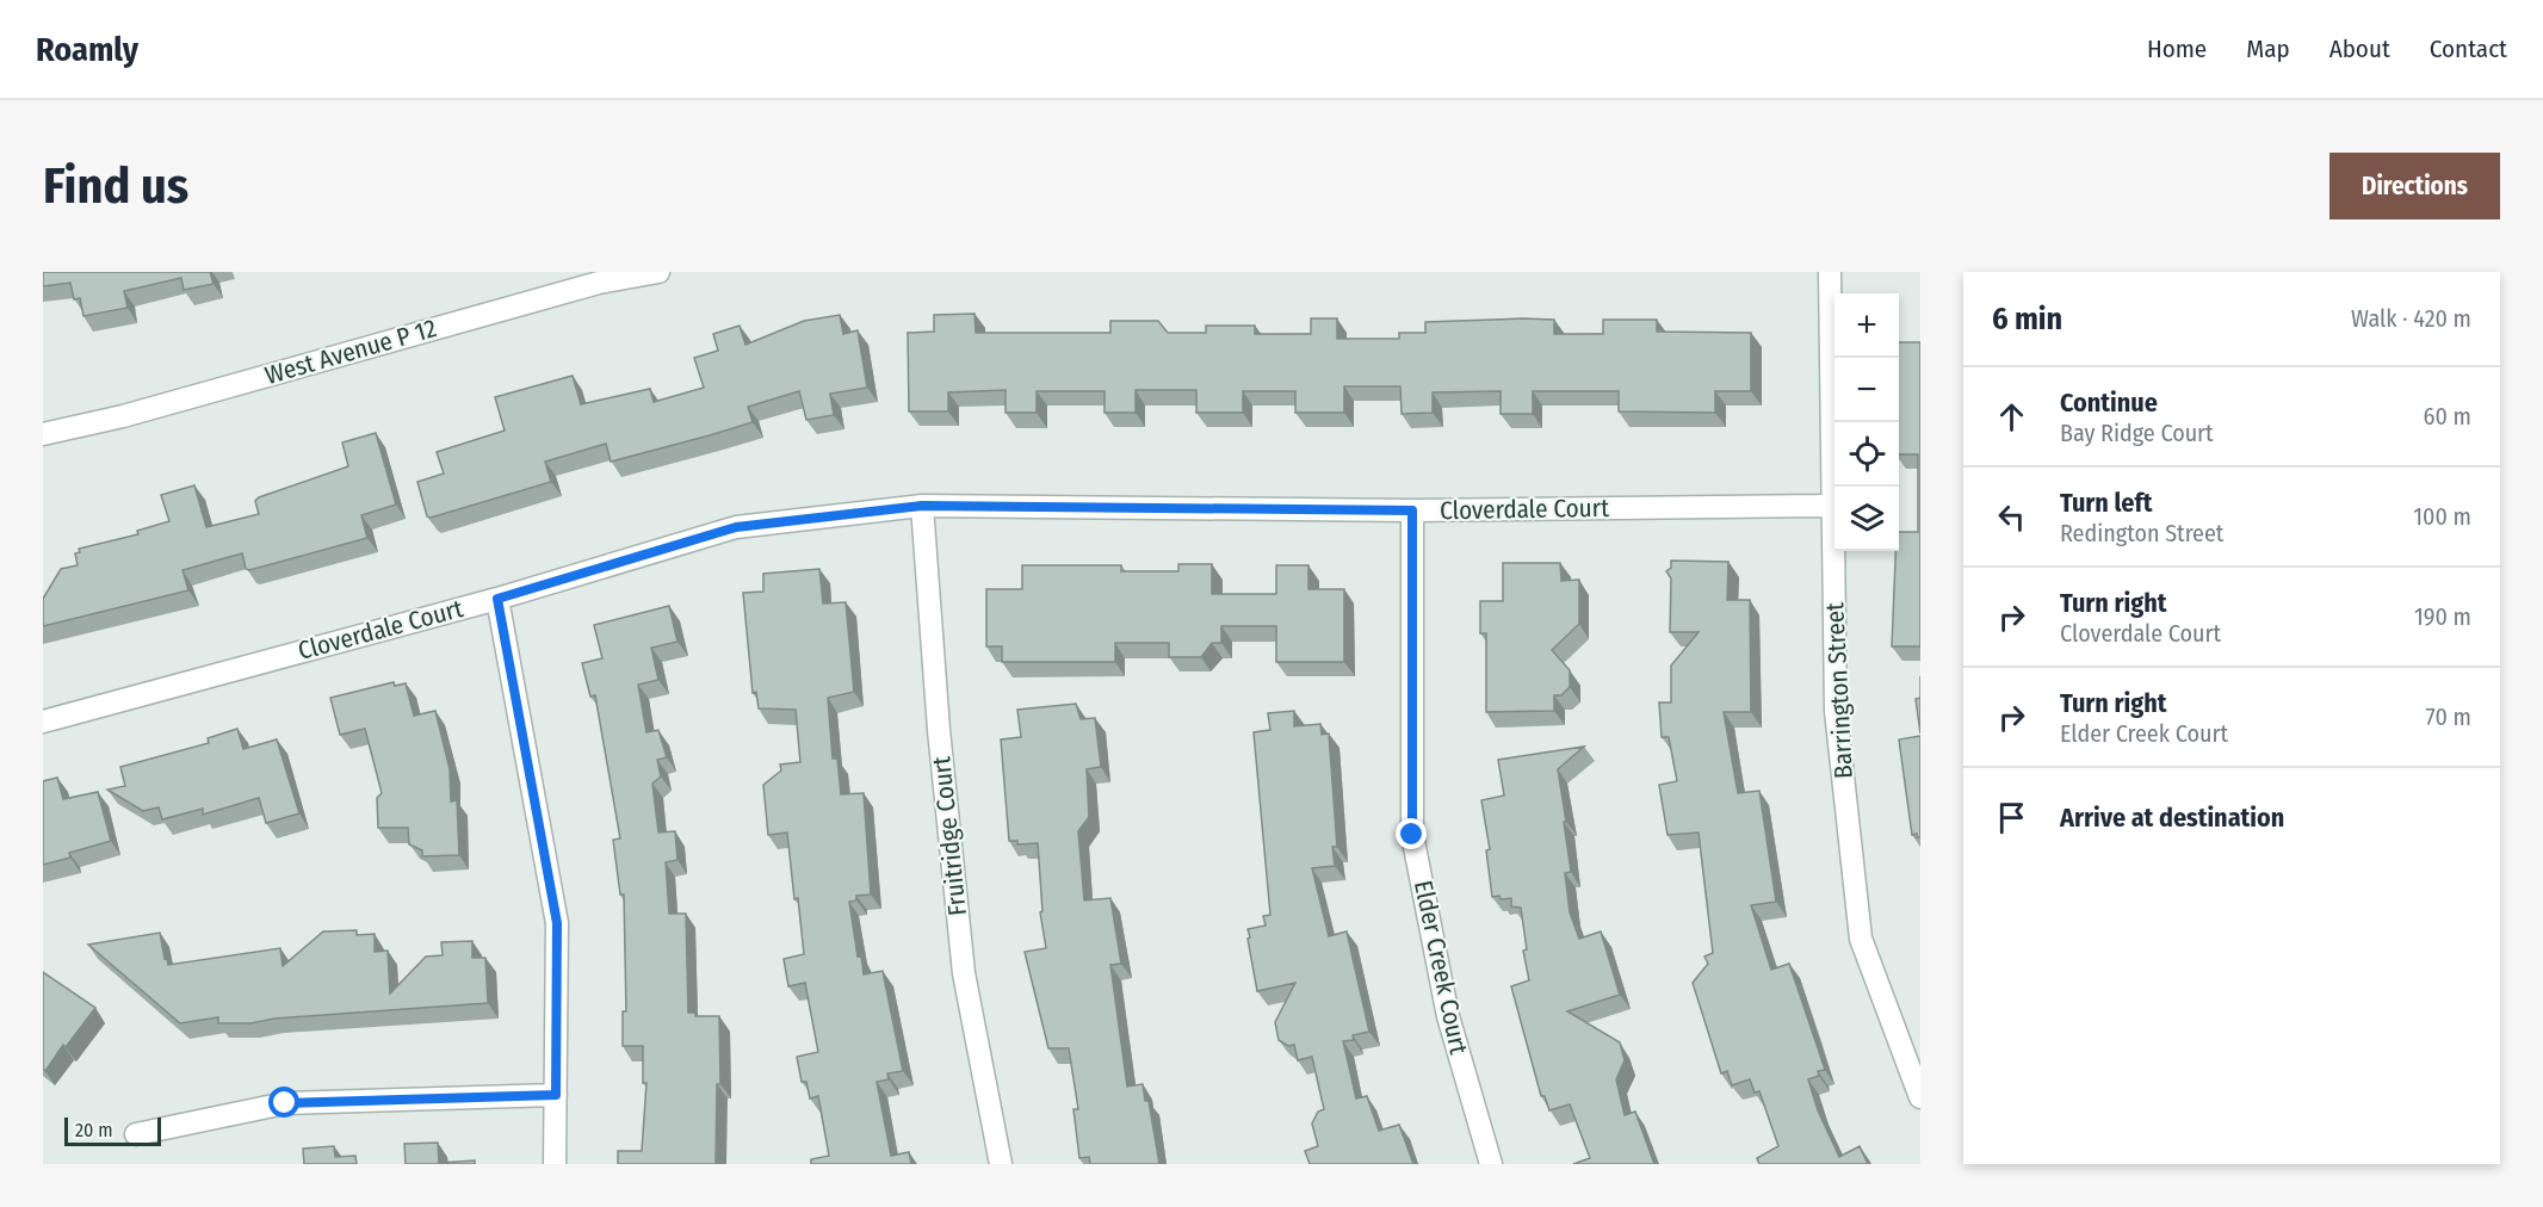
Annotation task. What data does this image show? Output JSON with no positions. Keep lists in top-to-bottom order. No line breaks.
{"streets":{"street":["West Avenue P 12","Cloverdale Court","Barrington Street","Fruitridge Court","Elder Creek Court"]},"crossings":[["Cloverdale Court","Barrington Street"],["Cloverdale Court","Fruitridge Court"],["Cloverdale Court","Elder Creek Court"]],"scale_bar":"20 m","page":{"header":"Roamly","nav":["Home","Map","About","Contact"],"buttons":"Directions","title":"Find us","heading":["6 min","Walk · 420 m"],"map_buttons":["+","−"],"list":[["Continue","Bay Ridge Court","60 m"],["Turn left","Redington Street","100 m"],["Turn right","Cloverdale Court","190 m"],["Turn right","Elder Creek Court","70 m"],"Arrive at destination"],"scale":"20 m"}}
